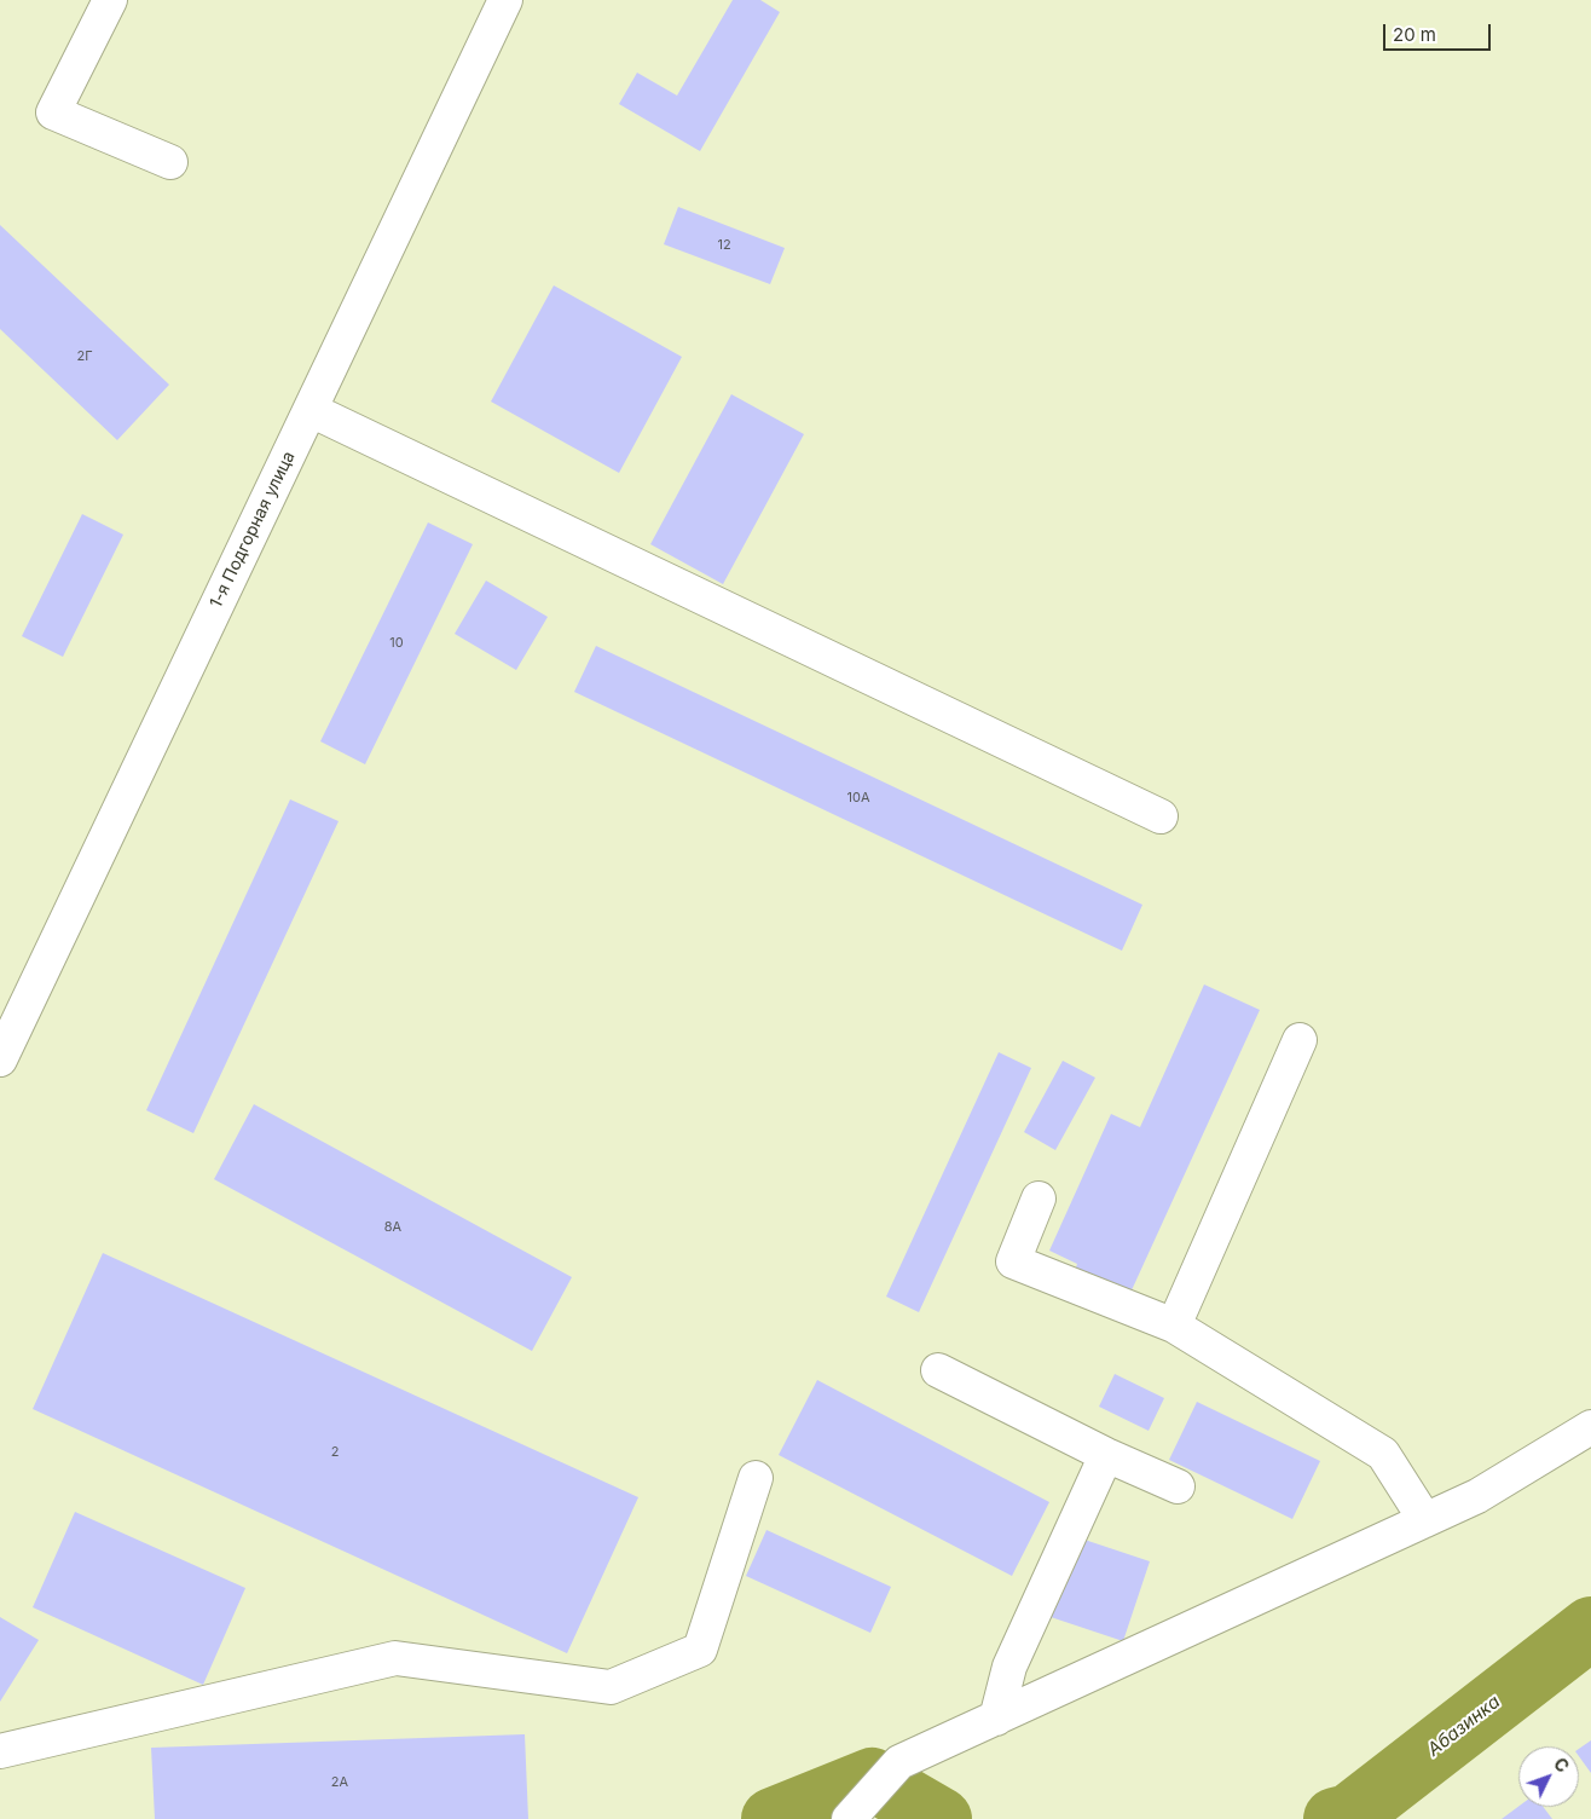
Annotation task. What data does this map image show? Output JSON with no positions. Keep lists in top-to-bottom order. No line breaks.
{"streets":{"street":["1-я Подгорная улица"]},"water":["Абазинка"],"house_numbers":["12","2Г","10","10А","8А","2","2А"],"scale_bar":"20 m","north":"top right"}
